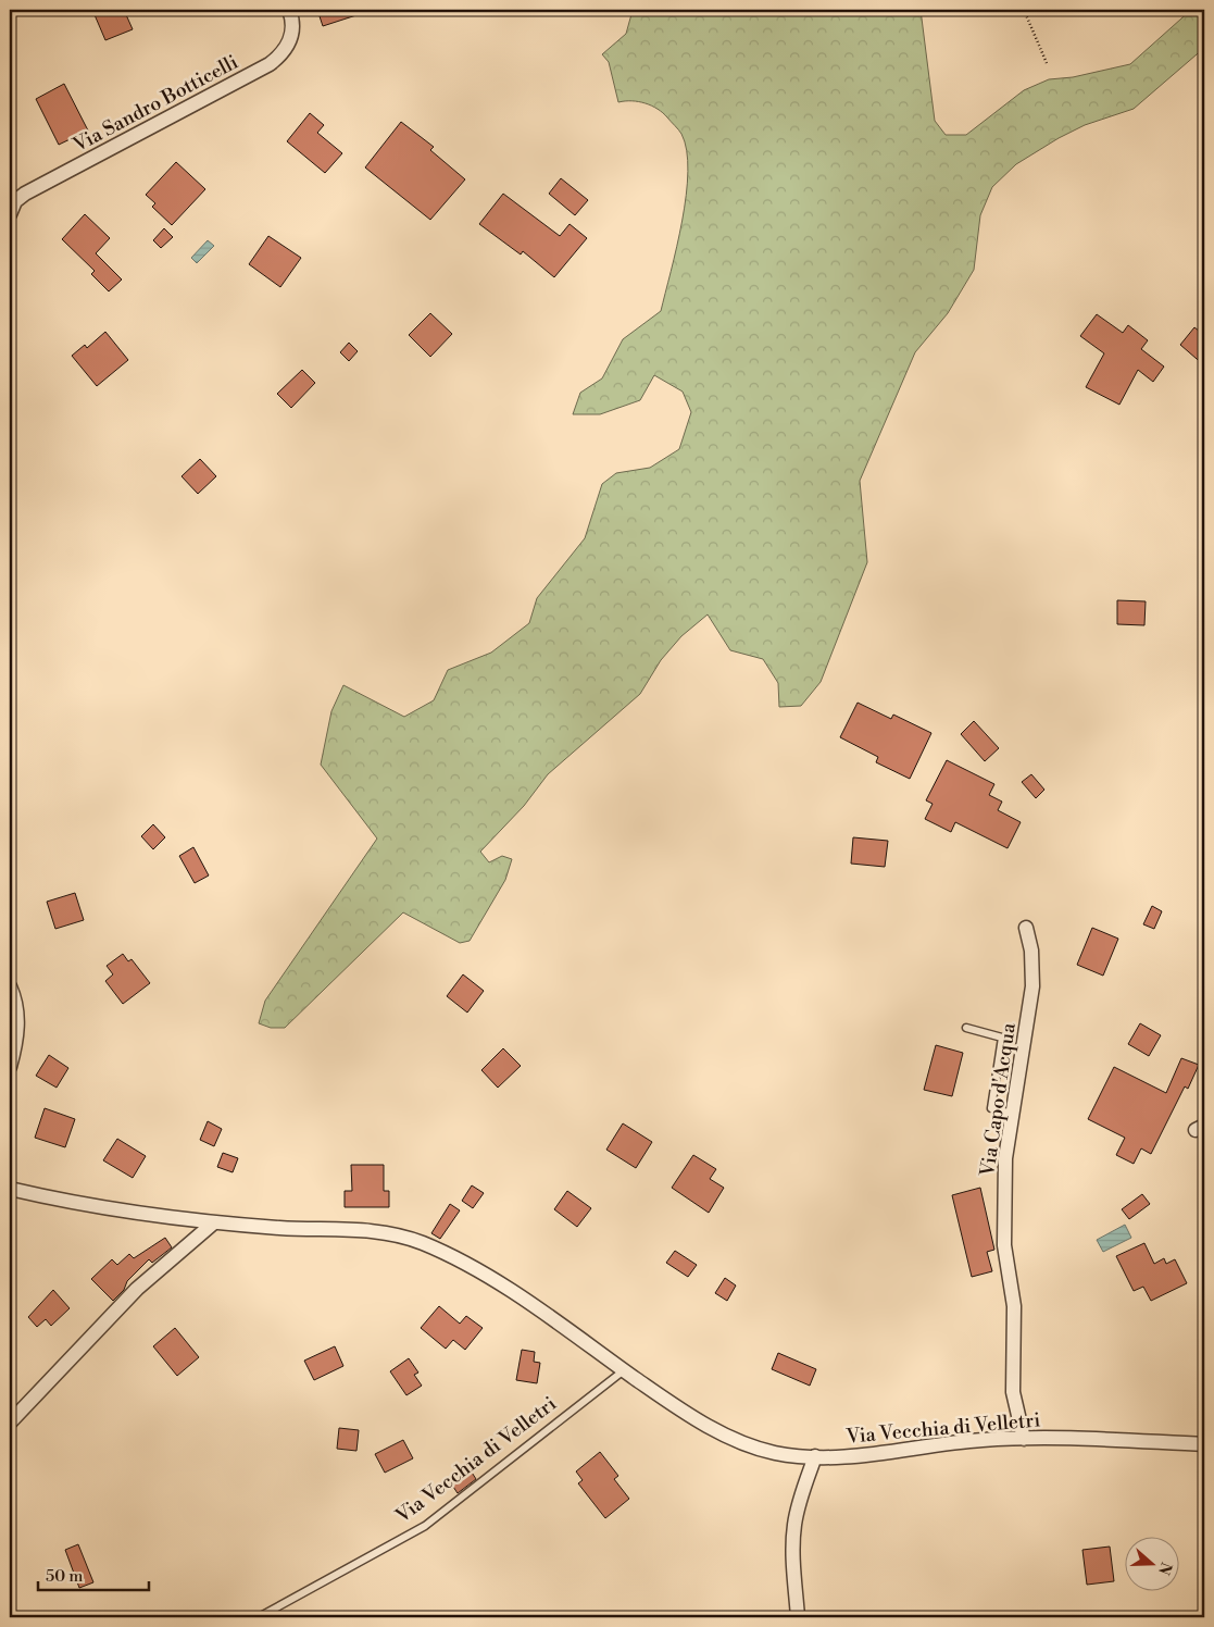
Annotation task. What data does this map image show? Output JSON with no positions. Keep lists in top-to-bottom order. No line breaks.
{"streets":{"street":["Via Sandro Botticelli","Via Capo d'Acqua","Via Vecchia di Velletri"]},"crossings":[["Via Capo d'Acqua","Via Vecchia di Velletri"]],"scale_bar":"50 m","north":"right"}
